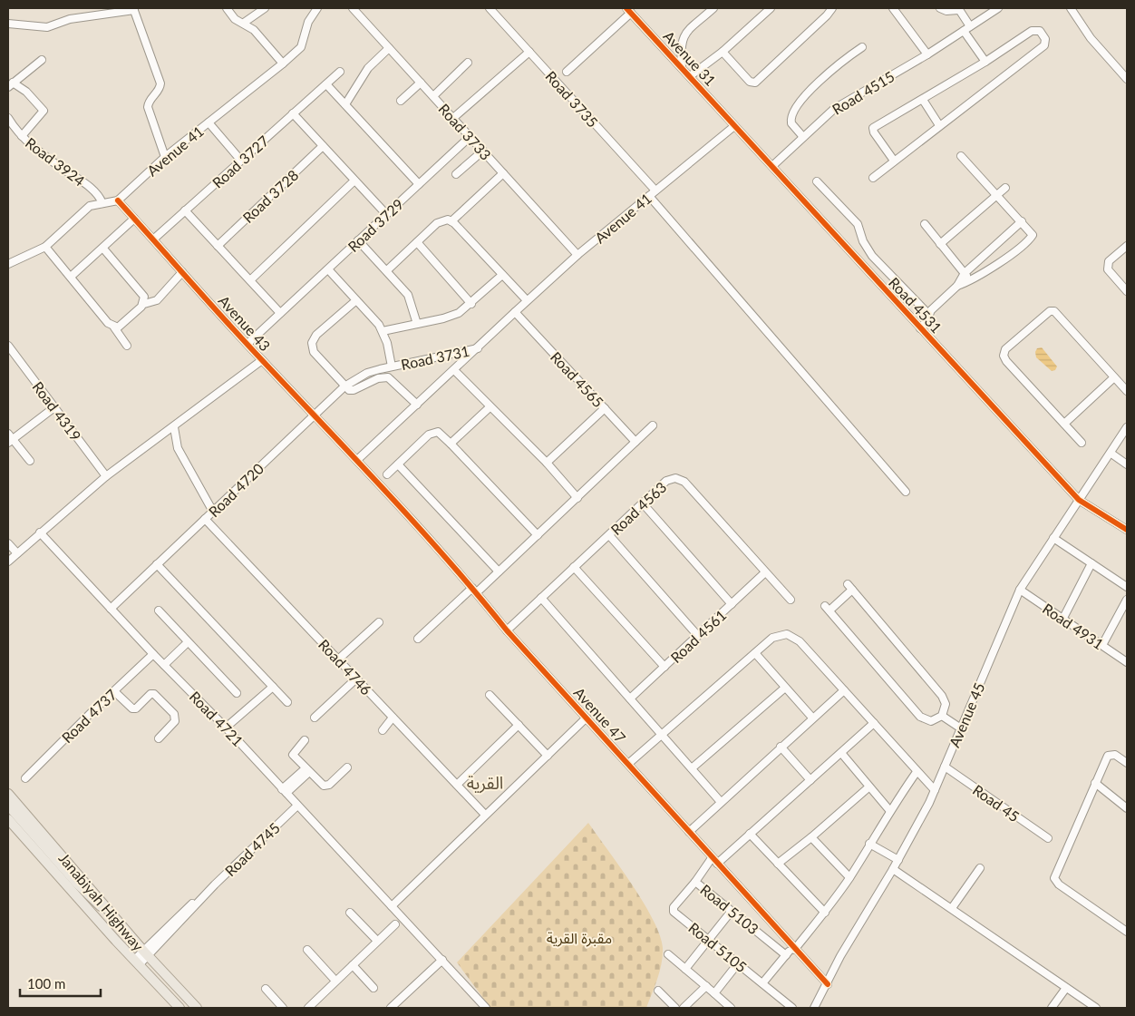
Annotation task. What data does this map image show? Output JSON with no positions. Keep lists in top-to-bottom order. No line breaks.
{"streets":{"main road":["Janabiyah Highway"],"street":["Avenue 31","Road 4515","Road 3735","Road 3733","Avenue 41","Road 3924","Road 3727","Road 3728","Road 3729","Road 4531","Avenue 43","Road 3731","Road 4565","Road 4319","Road 4720","Road 4563","Road 4931","Road 4561","Road 4746","Avenue 47","Avenue 45","Road 4737","Road 4721","Road 45","Road 4745","Road 5103","Road 5105"]},"crossings":[["Avenue 31","Avenue 41"],["Avenue 31","Road 4531"],["Road 4515","Road 4531"],["Road 3735","Avenue 41"],["Road 3733","Avenue 41"],["Road 3733","Road 3729"],["Avenue 41","Road 4531"],["Avenue 41","Avenue 43"],["Avenue 41","Road 3731"],["Avenue 41","Road 4565"],["Avenue 41","Avenue 47"],["Road 3727","Avenue 43"],["Road 3729","Avenue 43"],["Road 3729","Road 3731"],["Road 4531","Avenue 45"],["Avenue 43","Road 3731"],["Avenue 43","Road 4319"],["Avenue 43","Road 4720"],["Avenue 43","Avenue 47"],["Avenue 43","Road 4721"],["Road 3731","Road 4720"],["Road 4720","Road 4746"],["Road 4720","Road 4721"],["Road 4563","Road 4561"],["Road 4563","Avenue 47"],["Road 4931","Avenue 45"],["Road 4746","Avenue 47"],["Avenue 47","Avenue 45"],["Avenue 47","Road 4721"],["Avenue 47","Road 5103"],["Avenue 45","Road 45"],["Road 4737","Road 4721"],["Road 4721","Road 4745"],["Road 4745","Janabiyah Highway"],["Road 5103","Road 5105"]],"districts":["القرية"],"parks":["مقبرة القرية"],"scale_bar":"100 m"}
